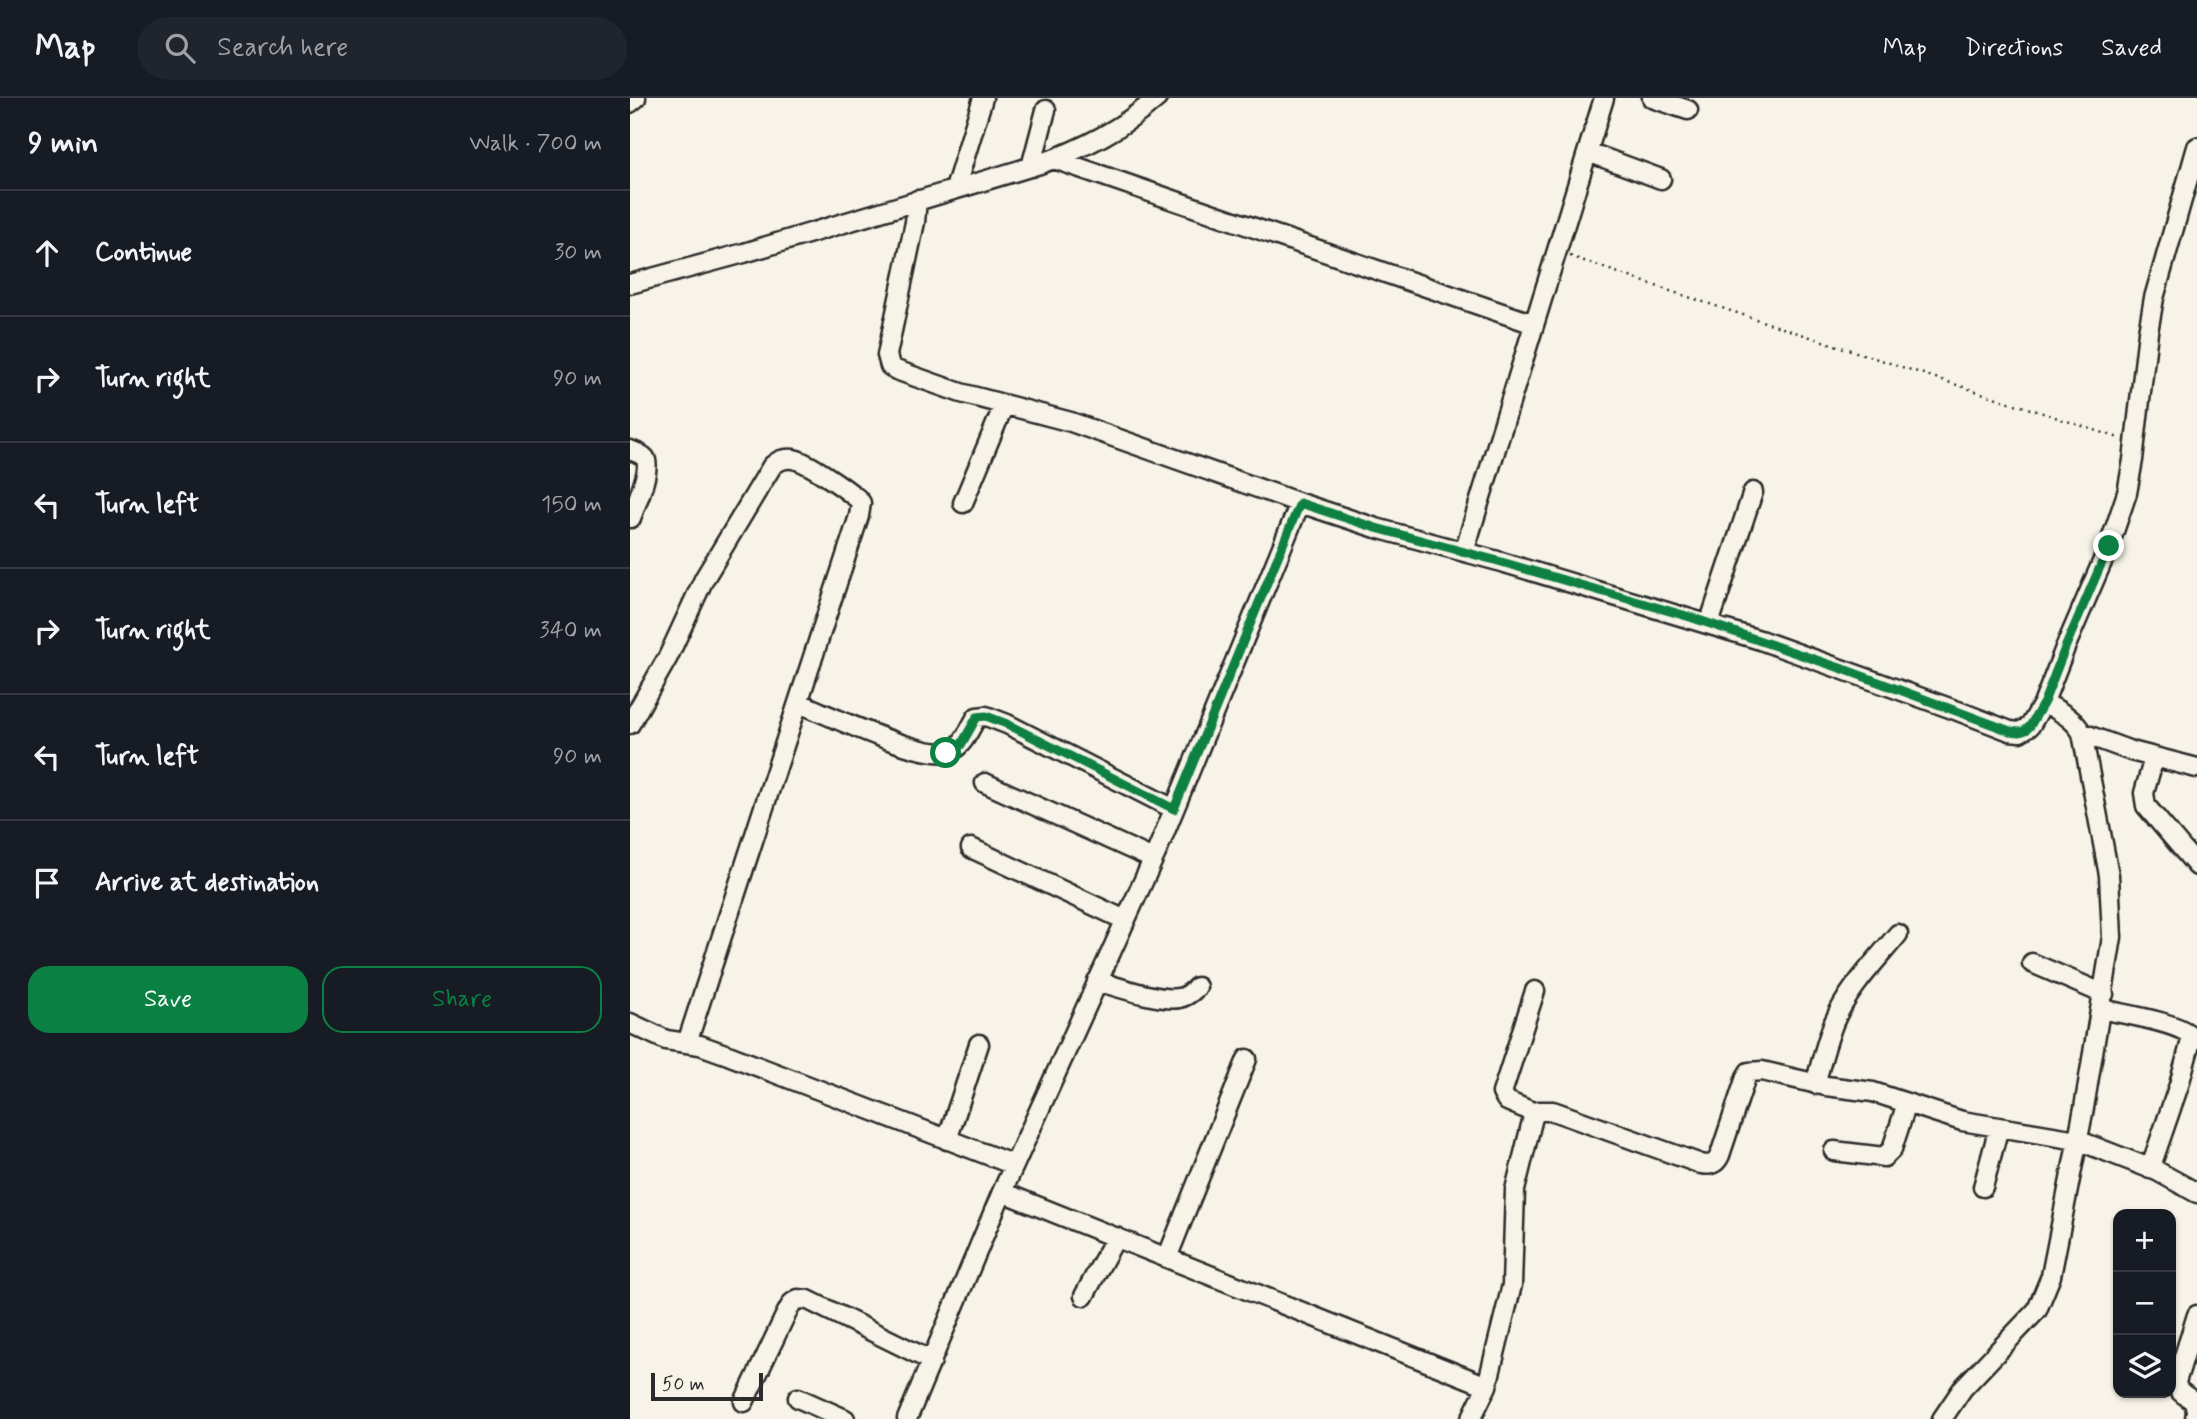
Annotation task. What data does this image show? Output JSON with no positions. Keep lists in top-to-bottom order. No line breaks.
{"scale_bar":"50 m","page":{"header":"Map","search":"Search here","nav":["Map","Directions","Saved"],"heading":["9 min","Walk · 700 m"],"list":[["Continue","30 m"],["Turn right","90 m"],["Turn left","150 m"],["Turn right","340 m"],["Turn left","90 m"],"Arrive at destination"],"buttons":["Save","Share"],"map_buttons":["+","−"],"scale":"50 m"}}
